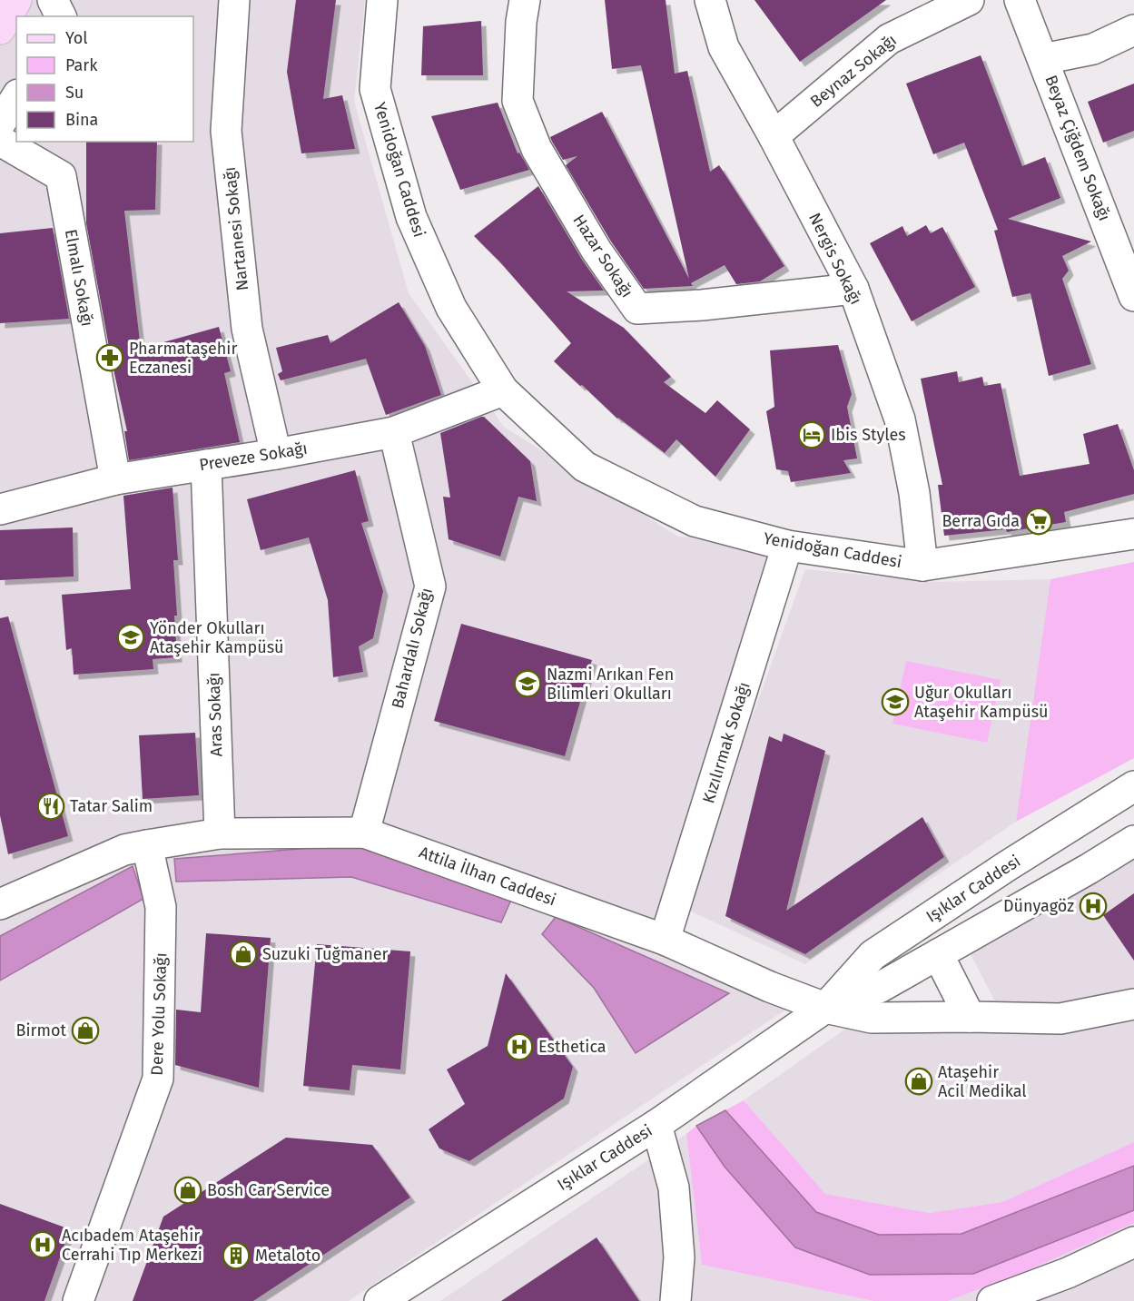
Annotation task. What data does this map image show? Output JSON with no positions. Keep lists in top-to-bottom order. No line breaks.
{"streets":{"street":["Beynaz Sokağı","Beyaz Çiğdem Sokağı","Yenidoğan Caddesi","Nartanesi Sokağı","Hazar Sokağı","Nergis Sokağı","Elmalı Sokağı","Preveze Sokağı","Bahardalı Sokağı","Aras Sokağı","Kızılırmak Sokağı","Attila İlhan Caddesi","Işıklar Caddesi","Dere Yolu Sokağı"]},"crossings":[["Beynaz Sokağı","Nergis Sokağı"],["Yenidoğan Caddesi","Nergis Sokağı"],["Yenidoğan Caddesi","Preveze Sokağı"],["Yenidoğan Caddesi","Kızılırmak Sokağı"],["Nartanesi Sokağı","Preveze Sokağı"],["Hazar Sokağı","Nergis Sokağı"],["Elmalı Sokağı","Preveze Sokağı"],["Preveze Sokağı","Bahardalı Sokağı"],["Preveze Sokağı","Aras Sokağı"],["Bahardalı Sokağı","Attila İlhan Caddesi"],["Aras Sokağı","Attila İlhan Caddesi"],["Kızılırmak Sokağı","Attila İlhan Caddesi"],["Attila İlhan Caddesi","Işıklar Caddesi"],["Attila İlhan Caddesi","Dere Yolu Sokağı"]],"places":{"pharmacy":["Pharmataşehir Eczanesi"],"hotel":["Ibis Styles"],"supermarket":["Berra Gıda"],"school or university":["Yönder Okulları Ataşehir Kampüsü","Nazmi Arıkan Fen Bilimleri Okulları","Uğur Okulları Ataşehir Kampüsü"],"restaurant":["Tatar Salim"],"hospital":["Dünyagöz","Esthetica","Acıbadem Ataşehir Cerrahi Tıp Merkezi"],"shop":["Suzuki Tuğmaner","Birmot","Ataşehir Acil Medikal","Bosh Car Service"],"building":["Metaloto"]},"legend":["Yol","Park","Su","Bina"]}
